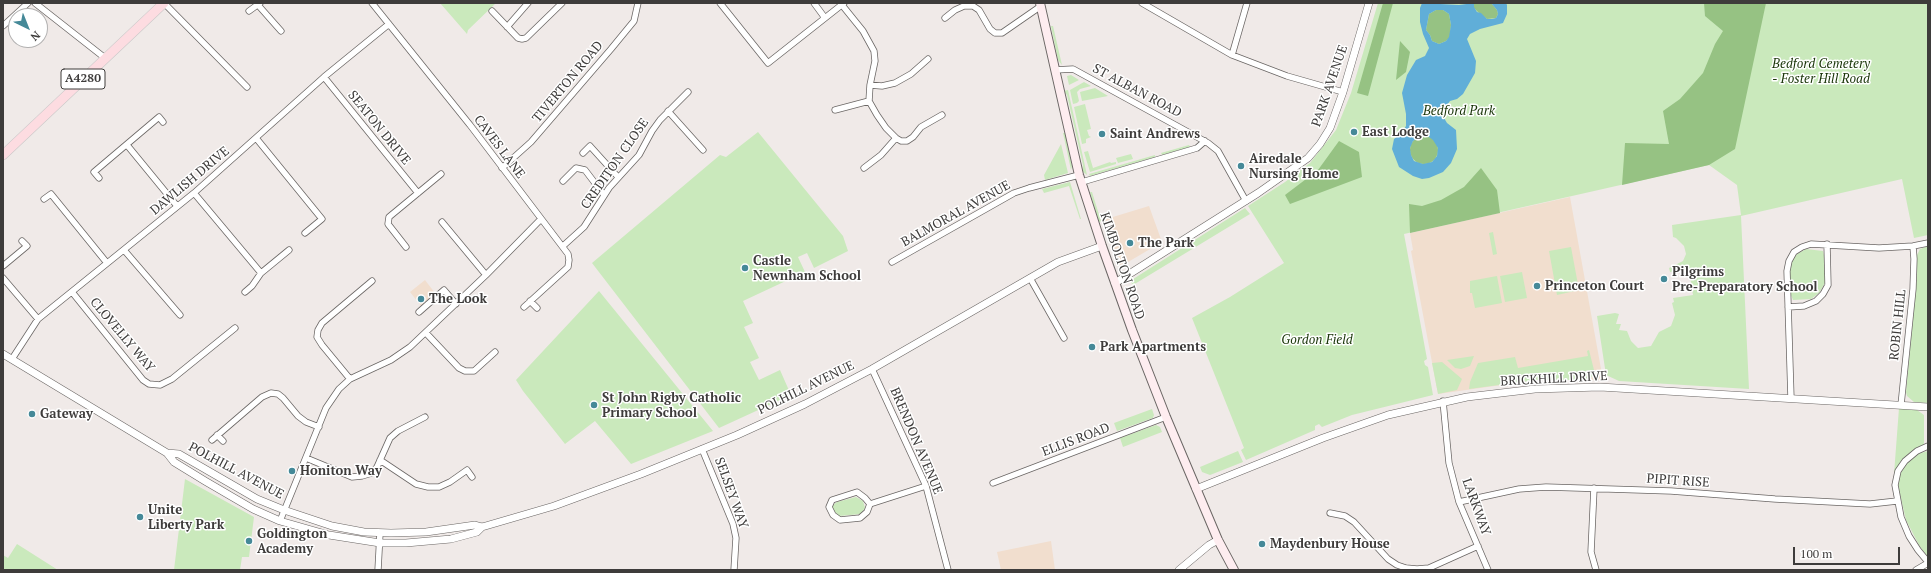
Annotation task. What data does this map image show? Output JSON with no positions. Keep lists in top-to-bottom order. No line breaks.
{"streets":{"main road":["A4280","KIMBOLTON ROAD"],"street":["TIVERTON ROAD","PARK AVENUE","ST ALBAN ROAD","SEATON DRIVE","CAVES LANE","CREDITON CLOSE","DAWLISH DRIVE","BALMORAL AVENUE","ROBIN HILL","CLOVELLY WAY","BRICKHILL DRIVE","POLHILL AVENUE","ELLIS ROAD","BRENDON AVENUE","PIPIT RISE","SELSEY WAY","LARKWAY"]},"crossings":[["TIVERTON ROAD","CAVES LANE"],["PARK AVENUE","ST ALBAN ROAD"],["PARK AVENUE","KIMBOLTON ROAD"],["ST ALBAN ROAD","BALMORAL AVENUE"],["ST ALBAN ROAD","KIMBOLTON ROAD"],["SEATON DRIVE","DAWLISH DRIVE"],["CAVES LANE","CREDITON CLOSE"],["CAVES LANE","DAWLISH DRIVE"],["DAWLISH DRIVE","CLOVELLY WAY"],["DAWLISH DRIVE","POLHILL AVENUE"],["BALMORAL AVENUE","KIMBOLTON ROAD"],["KIMBOLTON ROAD","BRICKHILL DRIVE"],["KIMBOLTON ROAD","POLHILL AVENUE"],["KIMBOLTON ROAD","ELLIS ROAD"],["ROBIN HILL","BRICKHILL DRIVE"],["BRICKHILL DRIVE","LARKWAY"],["POLHILL AVENUE","BRENDON AVENUE"],["POLHILL AVENUE","SELSEY WAY"],["PIPIT RISE","LARKWAY"]],"parks":["Bedford Cemetery - Foster Hill Road","Bedford Park","Gordon Field"],"places":["East Lodge","Saint Andrews","Airedale Nursing Home","The Park","Castle Newnham School","Pilgrims Pre-Preparatory School","Princeton Court","The Look","Park Apartments","St John Rigby Catholic Primary School","Gateway","Honiton Way","Unite Liberty Park","Goldington Academy","Maydenbury House"],"scale_bar":"100 m","north":"bottom right"}
